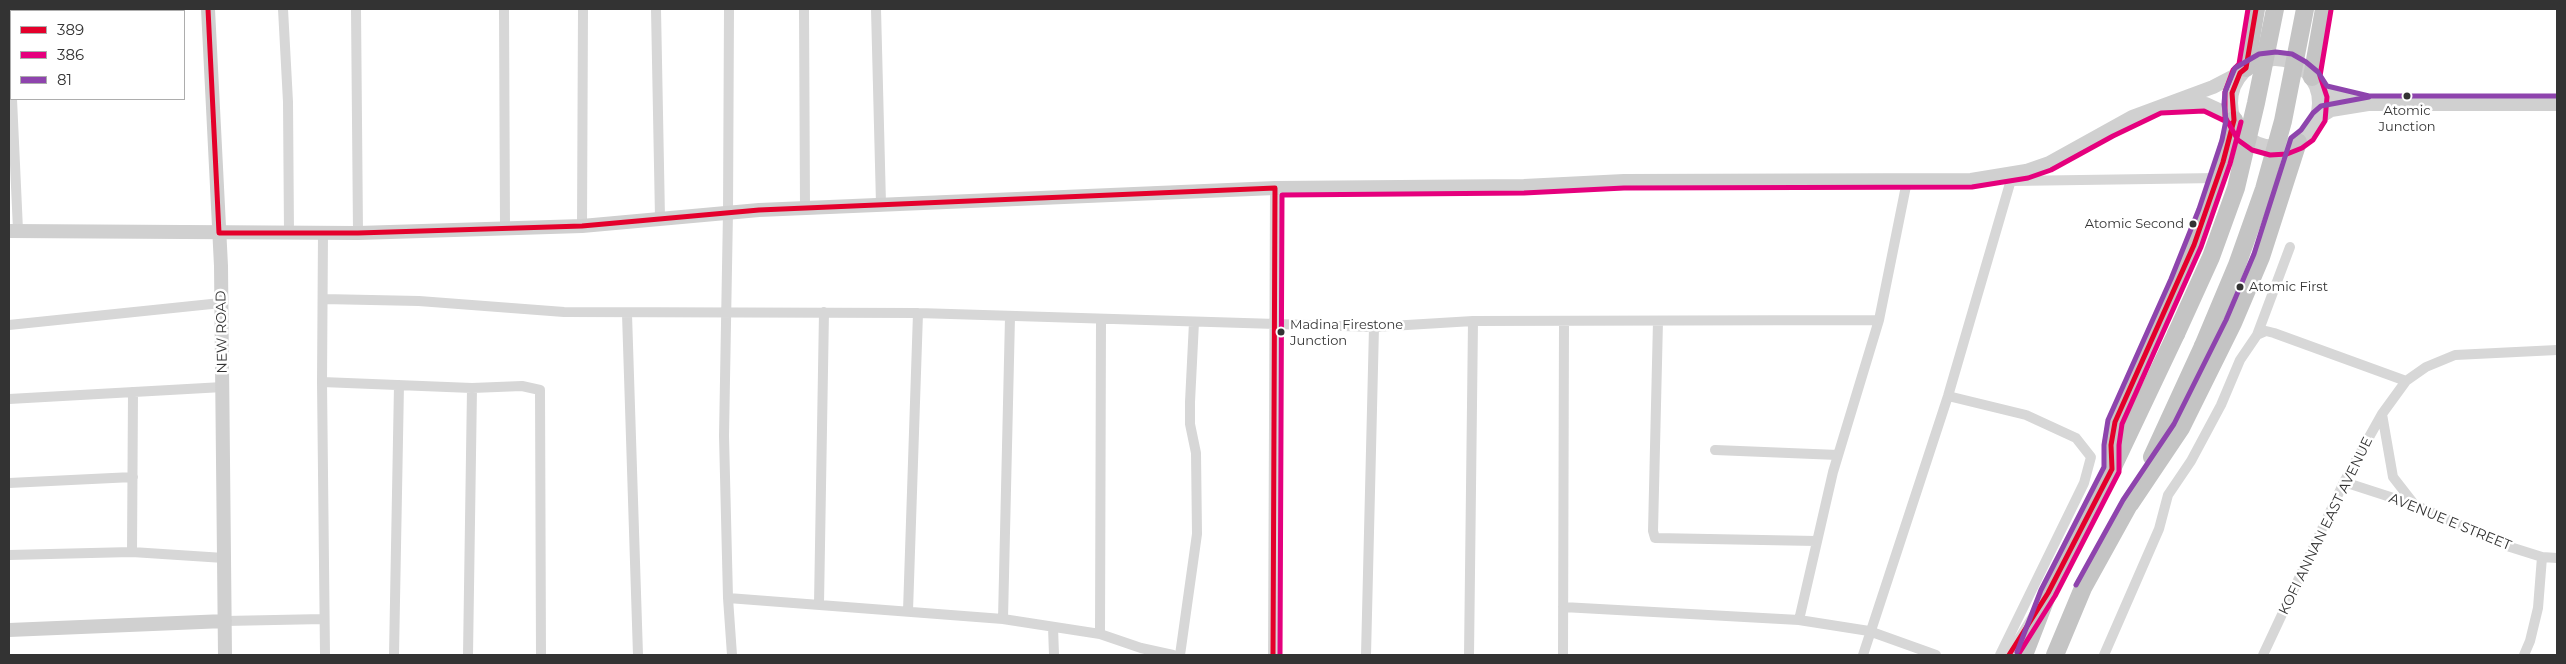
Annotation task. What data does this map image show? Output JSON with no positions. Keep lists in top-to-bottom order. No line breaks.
{"streets":{"street":["NEW ROAD","AVENUE E STREET","KOFI ANNAN EAST AVENUE"]},"crossings":[["AVENUE E STREET","KOFI ANNAN EAST AVENUE"]],"places":["Atomic Junction","Atomic Second","Atomic First","Madina Firestone Junction"],"lines":["transit line 389","transit line 386","transit line 81"],"legend":["389","386","81"]}
